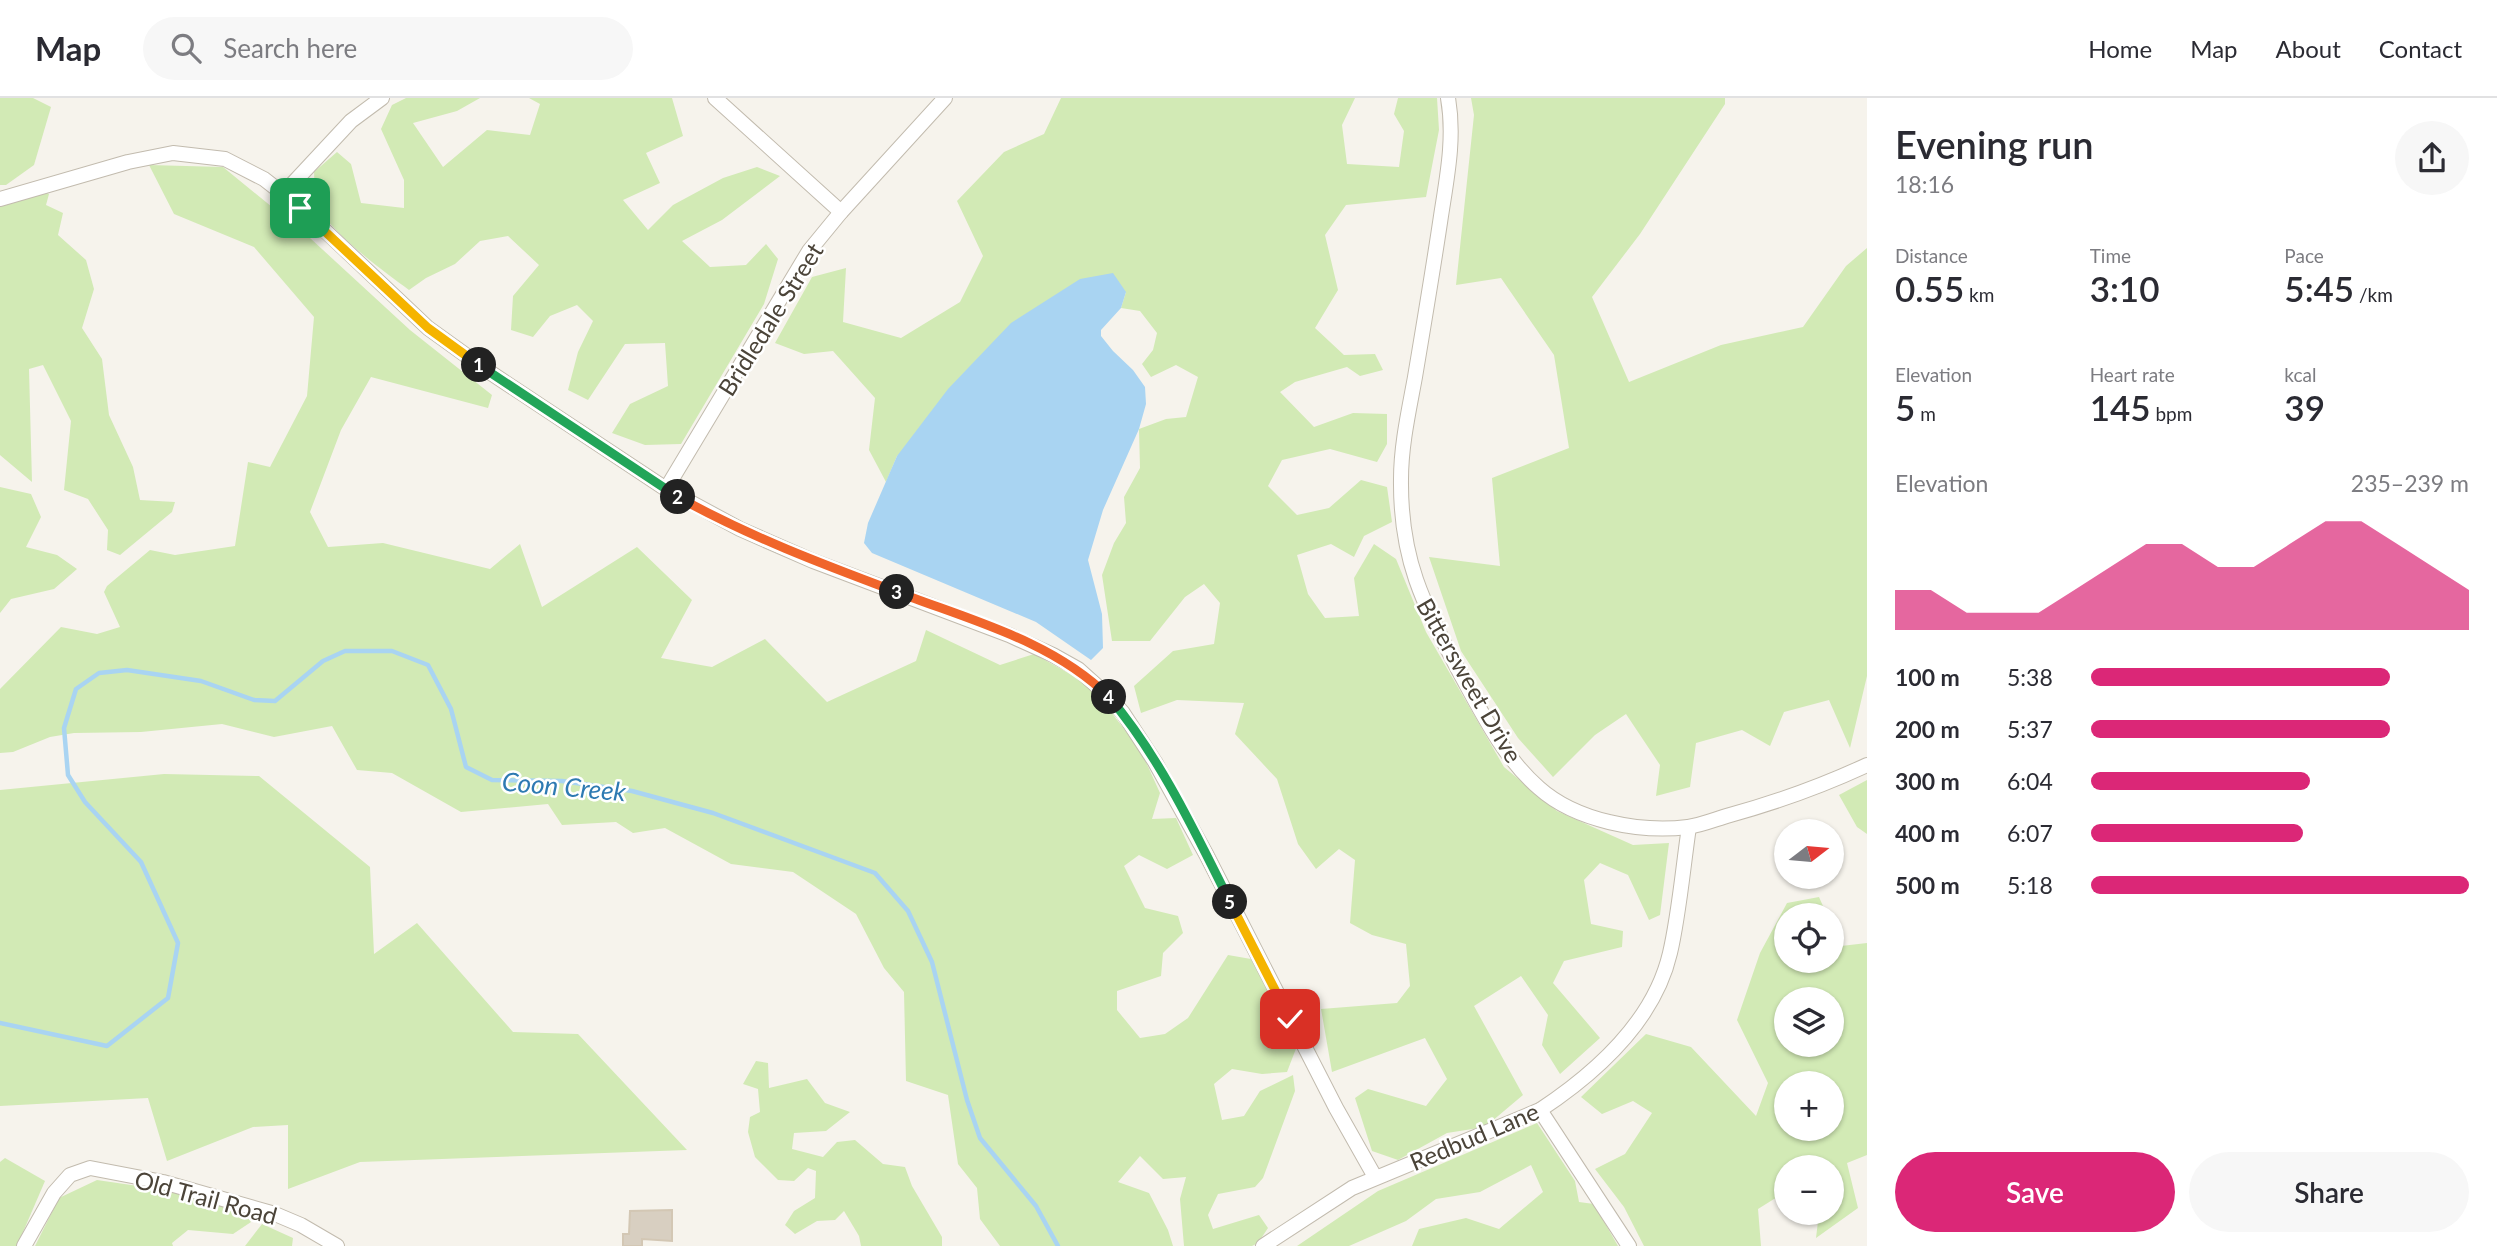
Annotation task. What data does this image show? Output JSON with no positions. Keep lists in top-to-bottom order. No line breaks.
{"streets":{"street":["Bridledale Street","Bittersweet Drive","Redbud Lane","Old Trail Road"]},"crossings":[["Bittersweet Drive","Redbud Lane"]],"water":["Coon Creek"],"north":"right","page":{"header":"Map","search":"Search here","nav":["Home","Map","About","Contact"],"heading":["Evening run","18:16"],"stats":[["Distance","0.55 km"],["Time","3:10"],["Pace","5:45 /km"],["Elevation","5 m"],["Heart rate","145 bpm"],["kcal","39"]],"pins":["1","2","3","4","5"],"chart":["Elevation","235–239 m"],"list":[{"name":"100 m","note":"5:38"},{"name":"200 m","note":"5:37"},{"name":"300 m","note":"6:04"},{"name":"400 m","note":"6:07"},{"name":"500 m","note":"5:18"}],"map_buttons":["+","−"],"buttons":["Save","Share"]}}
